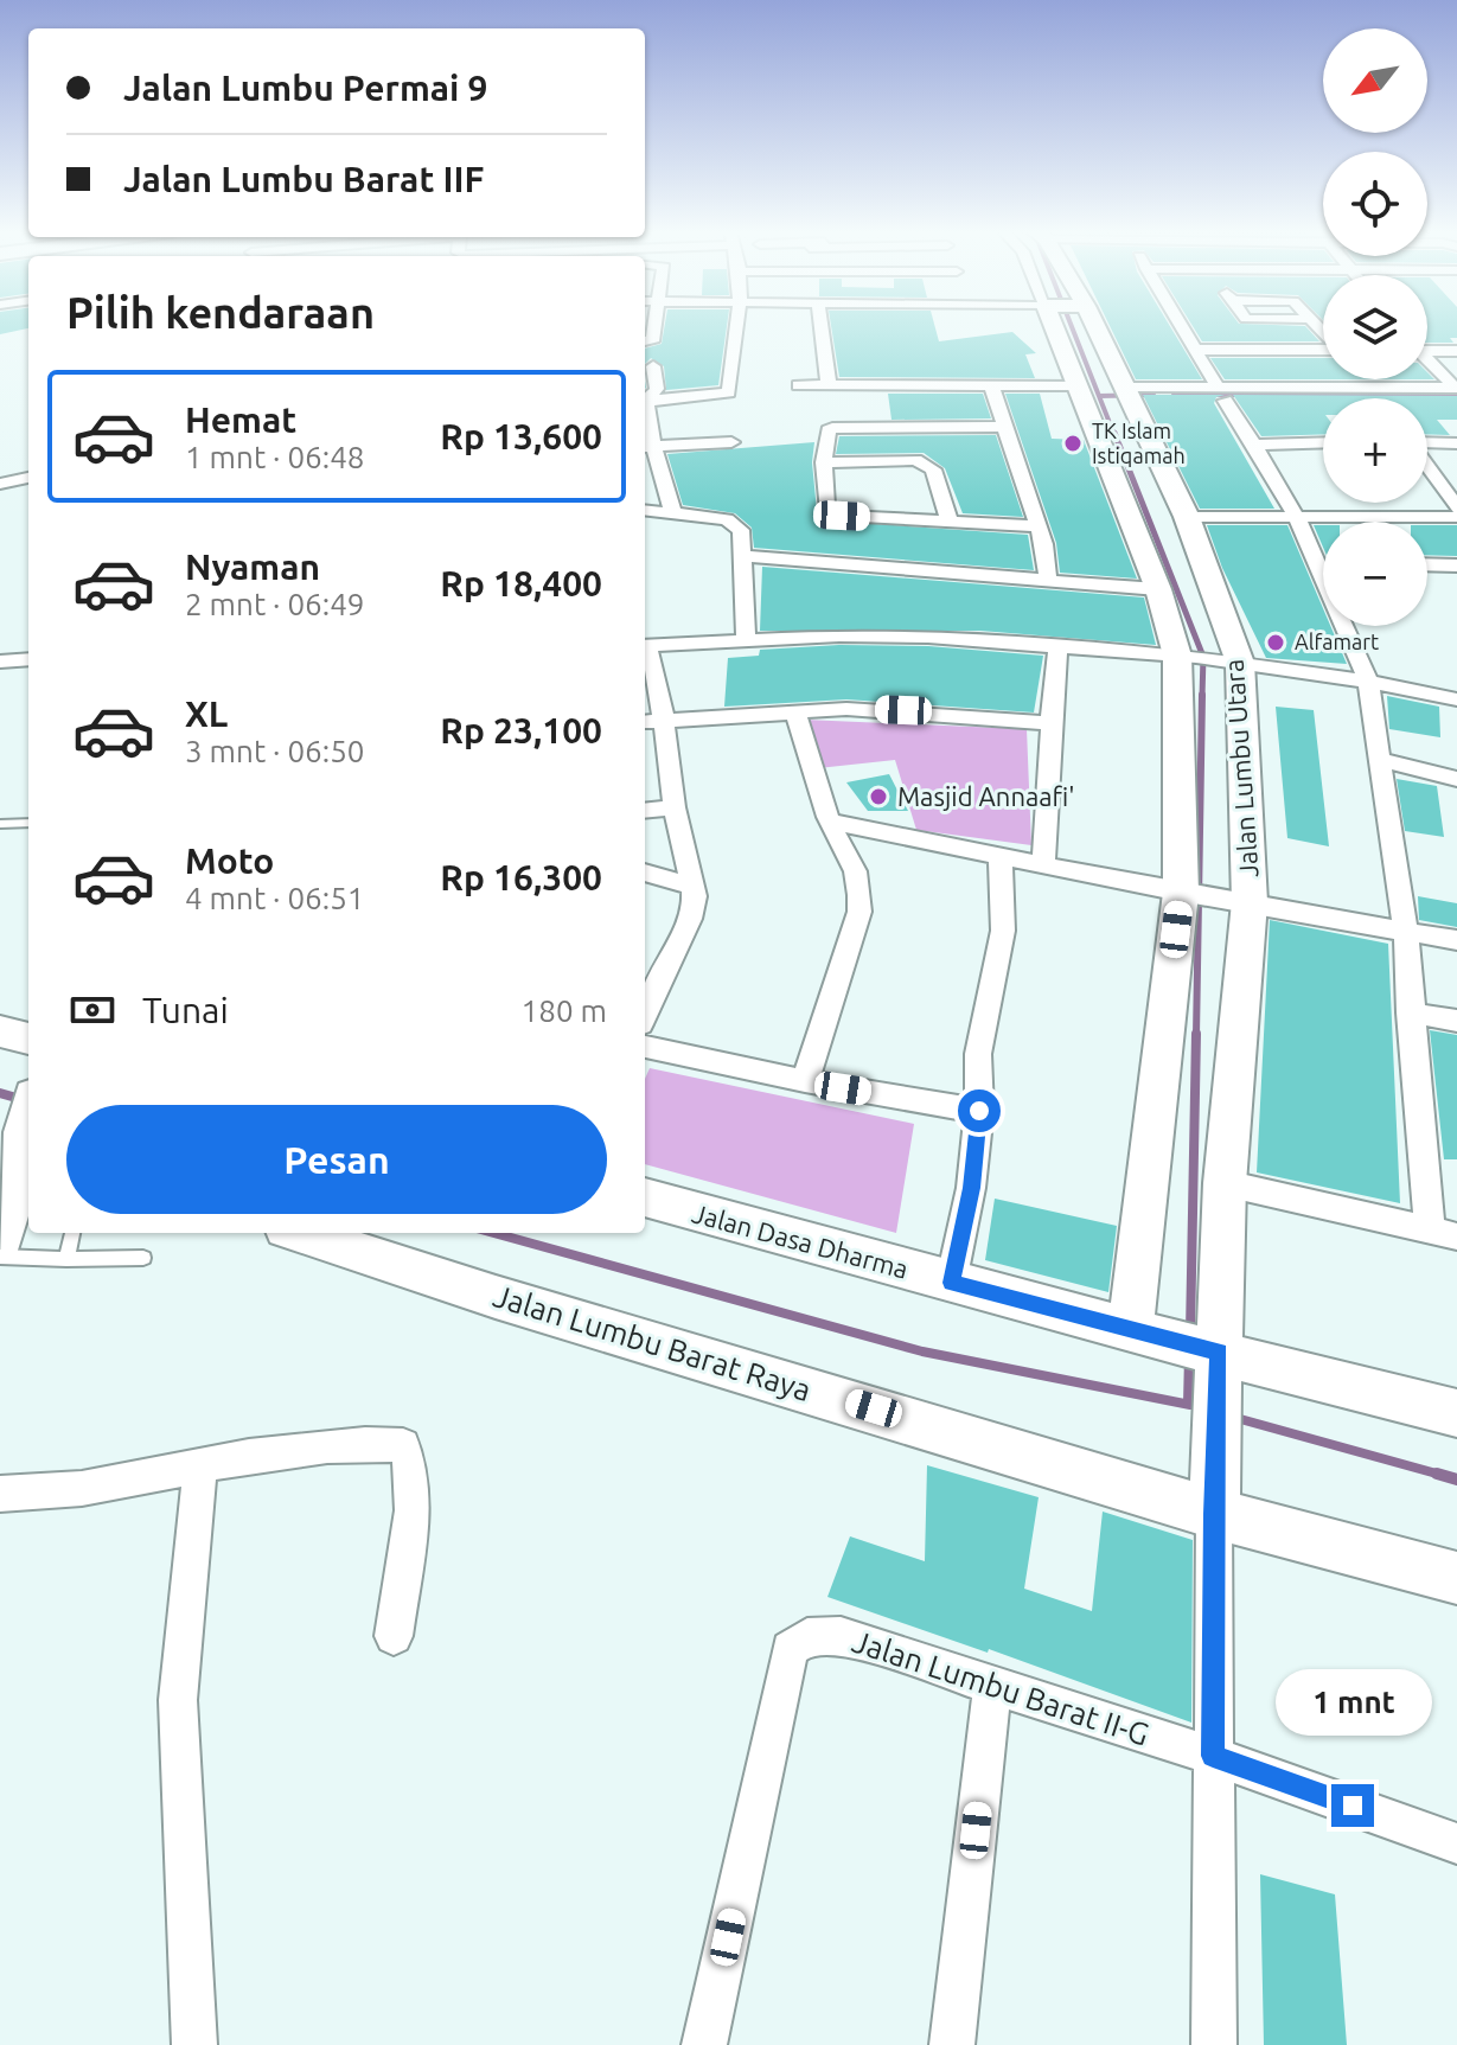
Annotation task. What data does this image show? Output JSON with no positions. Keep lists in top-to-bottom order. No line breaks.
{"streets":{"street":["Jalan Lumbu Utara","Jalan Dasa Dharma","Jalan Lumbu Barat Raya","Jalan Lumbu Barat II-G"]},"crossings":[["Jalan Lumbu Utara","Jalan Dasa Dharma"]],"places":["TK Islam Istiqamah","Alfamart","Masjid Annaafi'"],"north":"bottom left","page":{"map_buttons":["+","−"],"banner":["Jalan Lumbu Permai 9","Jalan Lumbu Barat IIF"],"heading":"Pilih kendaraan","list":[{"name":"Hemat","note":"1 mnt · 06:48","value":"Rp 13,600"},{"name":"Nyaman","note":"2 mnt · 06:49","value":"Rp 18,400"},{"name":"XL","note":"3 mnt · 06:50","value":"Rp 23,100"},{"name":"Moto","note":"4 mnt · 06:51","value":"Rp 16,300"}],"pay":["Tunai","180 m"],"buttons":"Pesan","bubble":"1 mnt"}}
